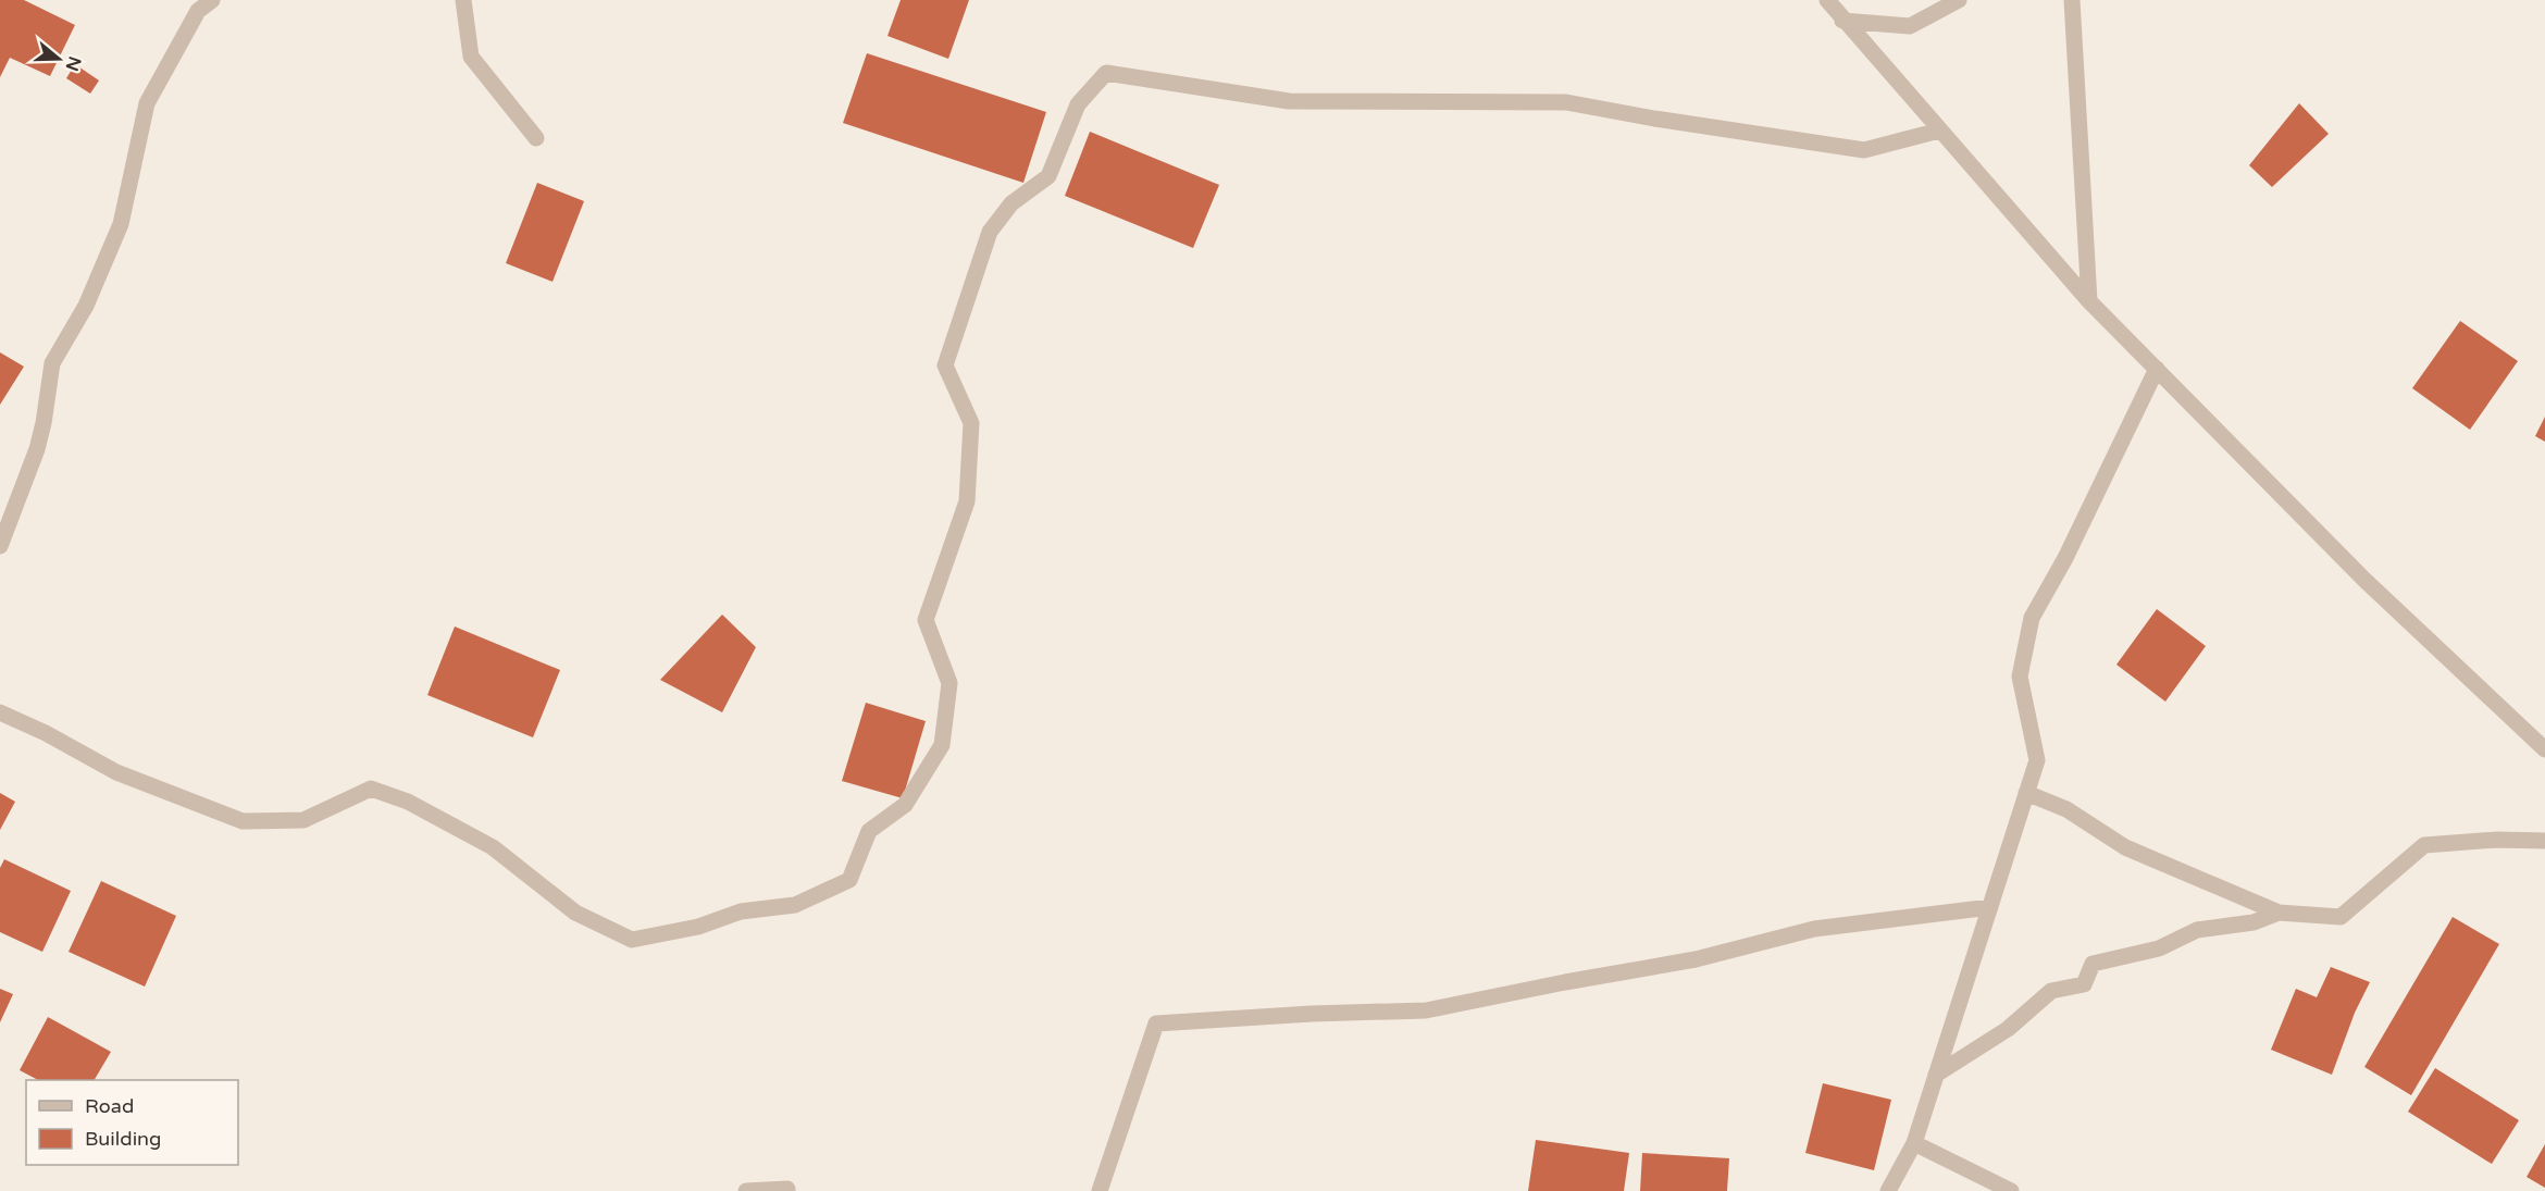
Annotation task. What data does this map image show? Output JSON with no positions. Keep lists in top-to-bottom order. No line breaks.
{"legend":["Road","Building"],"north":"right"}
